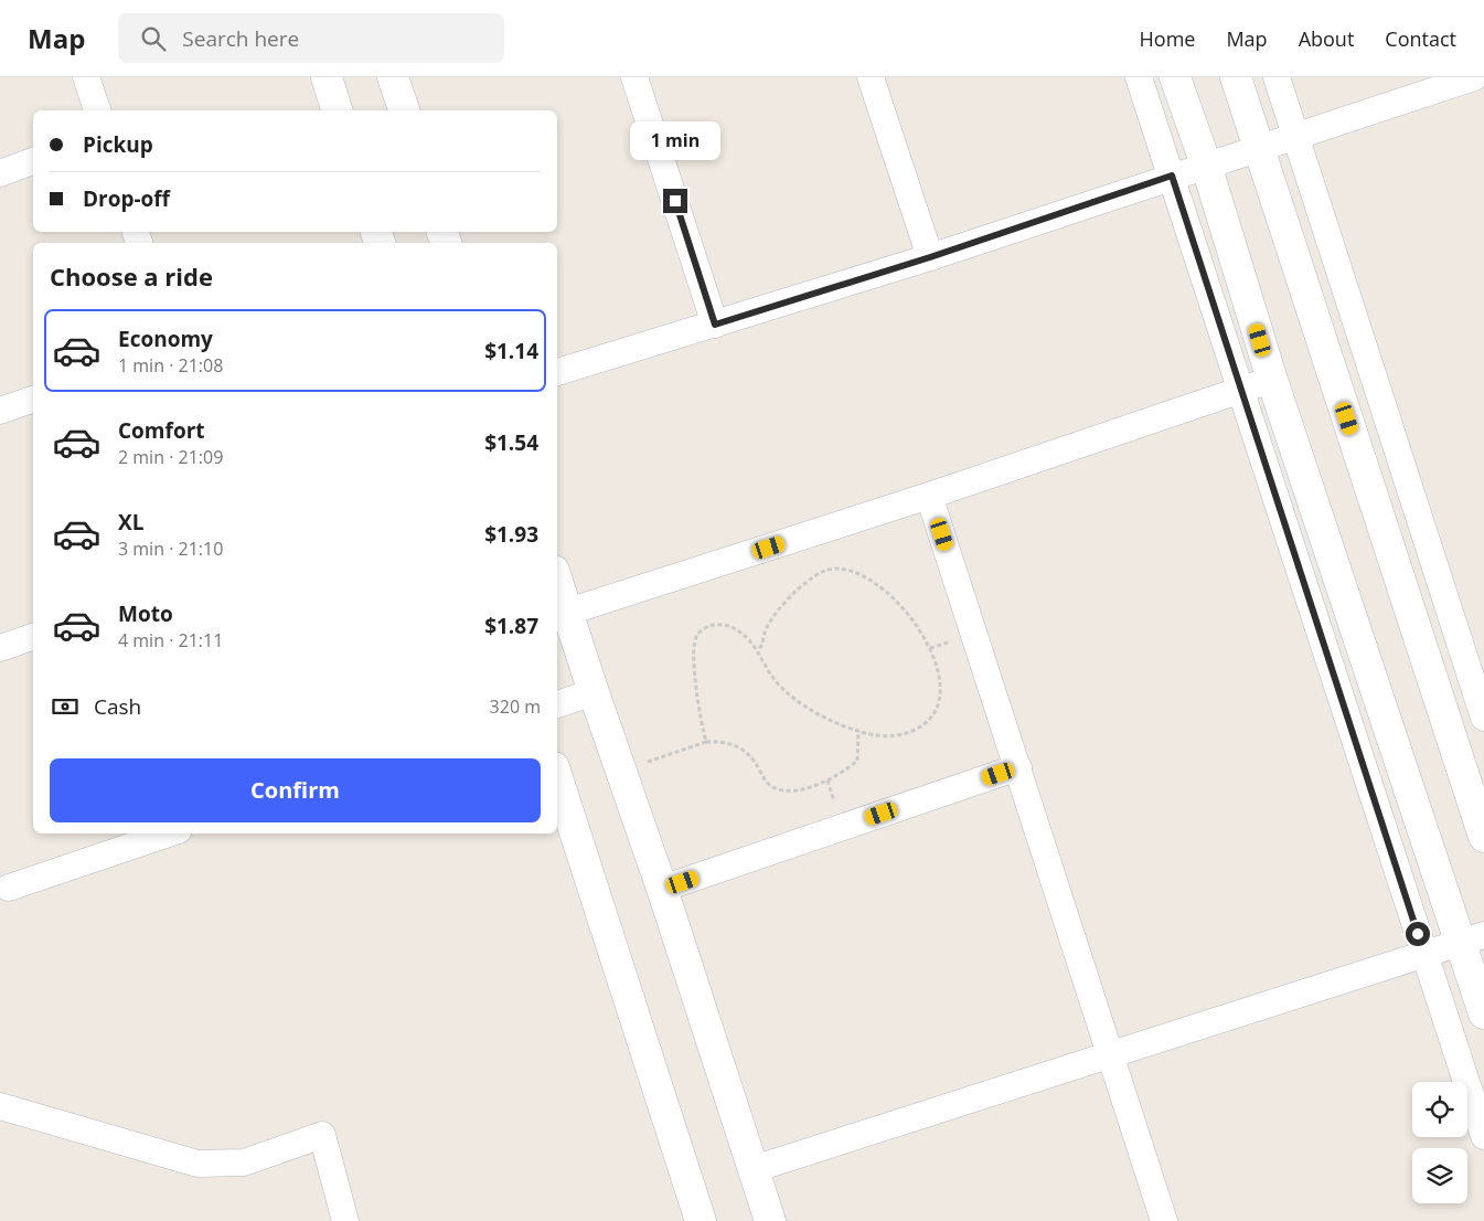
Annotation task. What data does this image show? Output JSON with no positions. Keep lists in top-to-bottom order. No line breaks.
{"page":{"header":"Map","search":"Search here","nav":["Home","Map","About","Contact"],"banner":["Pickup","Drop-off"],"bubble":"1 min","heading":"Choose a ride","list":[{"name":"Economy","note":"1 min · 21:08","value":"$1.14"},{"name":"Comfort","note":"2 min · 21:09","value":"$1.54"},{"name":"XL","note":"3 min · 21:10","value":"$1.93"},{"name":"Moto","note":"4 min · 21:11","value":"$1.87"}],"pay":["Cash","320 m"],"buttons":"Confirm"}}
